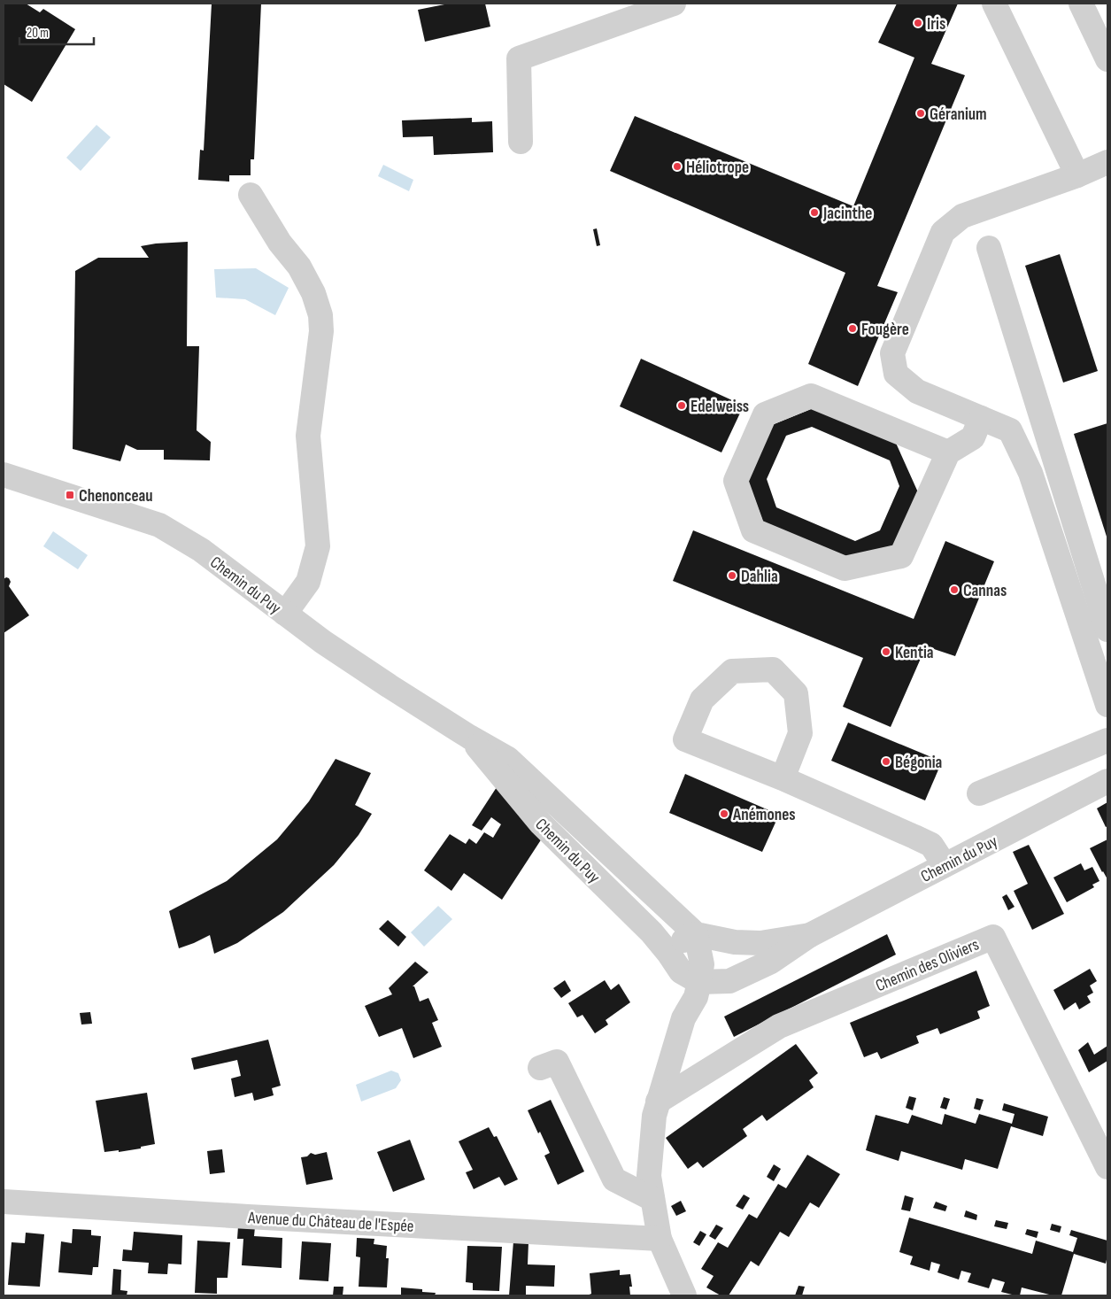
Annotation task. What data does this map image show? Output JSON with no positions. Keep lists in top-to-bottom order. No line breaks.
{"streets":{"street":["Chemin du Puy","Chemin des Oliviers","Avenue du Château de l'Espée"]},"places":{"other":["Iris","Géranium","Héliotrope","Jacinthe","Fougère","Edelweiss","Dahlia","Cannas","Kentia","Bégonia","Anémones"],"transit":["Chenonceau"]},"scale_bar":"20 m"}
